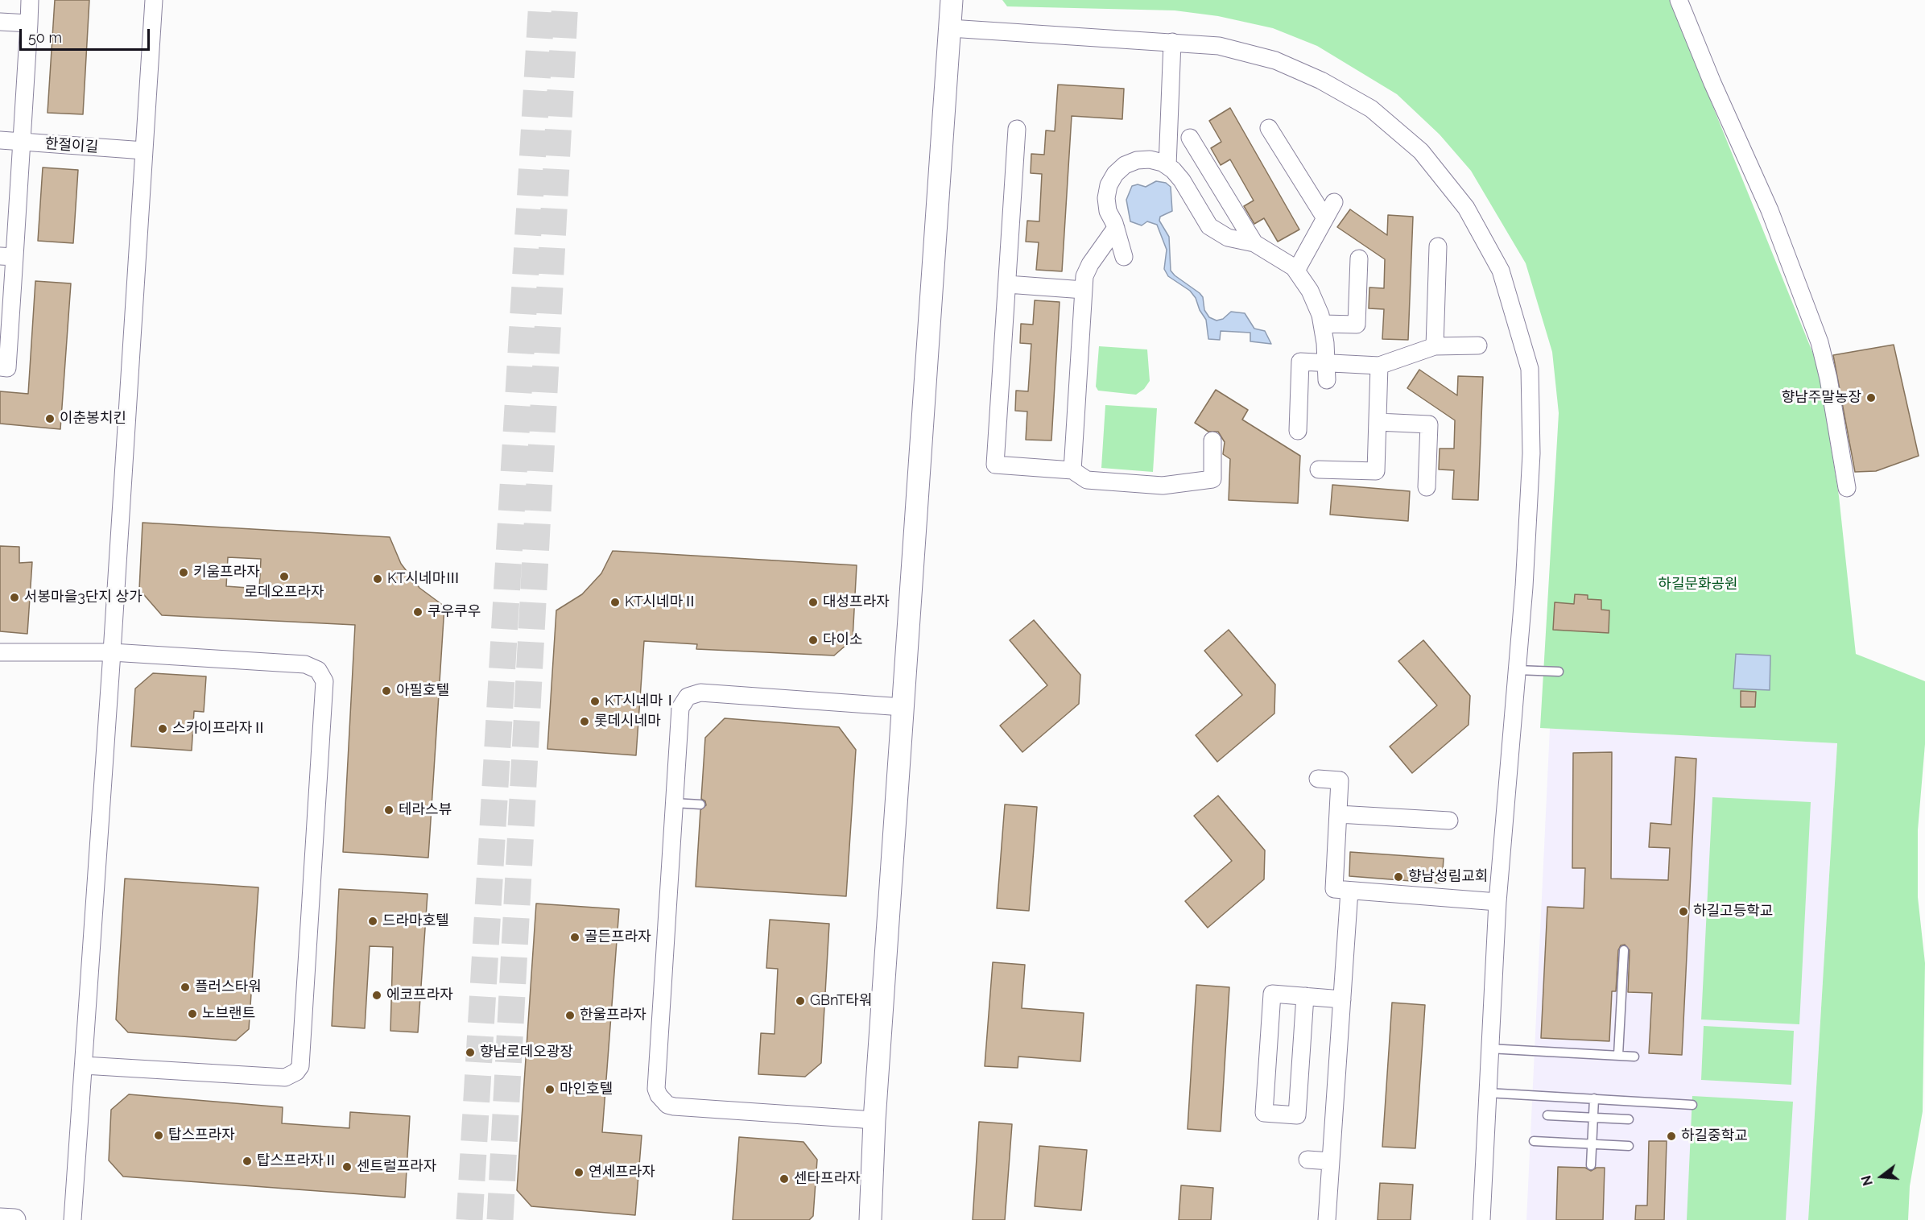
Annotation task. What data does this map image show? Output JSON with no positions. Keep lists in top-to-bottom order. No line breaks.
{"streets":{"street":["한절이길"]},"parks":["하길문화공원"],"places":["향남주말농장","이춘봉치킨","키움프라자","로데오프라자","KT시네마Ⅲ","서봉마을3단지 상가","KT시네마Ⅱ","대성프라자","쿠우쿠우","다이소","아필호텔","KT시네마Ⅰ","롯데시네마","스카이프라자Ⅱ","테라스뷰","향남성림교회","하길고등학교","드라마호텔","골든프라자","플러스타워","에코프라자","GBnT타워","노브랜트","한울프라자","향남로데오광장","마인호텔","탑스프라자","하길중학교","탑스프라자Ⅱ","센트럴프라자","연세프라자","센타프라자"],"scale_bar":"50 m","north":"left"}
